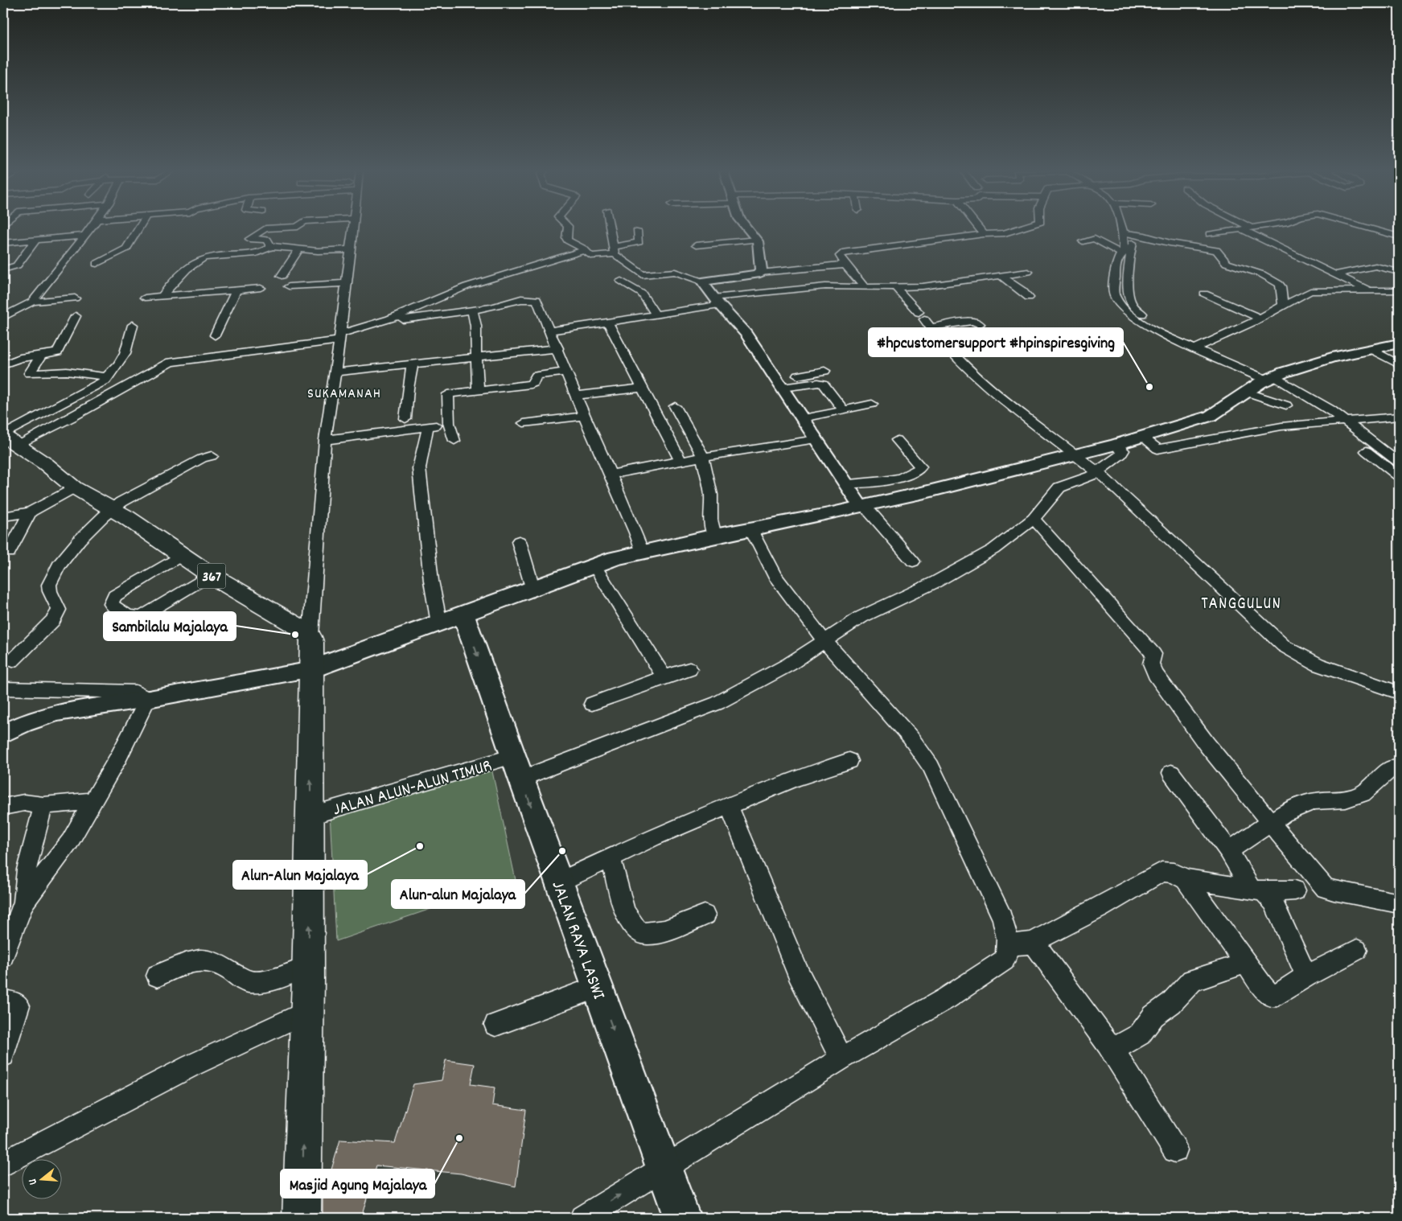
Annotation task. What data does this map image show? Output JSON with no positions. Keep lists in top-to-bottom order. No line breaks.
{"streets":{"main road":["367","JALAN RAYA LASWI"],"street":["JALAN ALUN-ALUN TIMUR"]},"crossings":[["JALAN ALUN-ALUN TIMUR","JALAN RAYA LASWI"]],"one_way":["JALAN RAYA LASWI"],"districts":["SUKAMANAH","TANGGULUN"],"places":["#hpcustomersupport #hpinspiresgiving","Sambilalu Majalaya","Alun-Alun Majalaya","Alun-alun Majalaya","Masjid Agung Majalaya"],"north":"left"}
